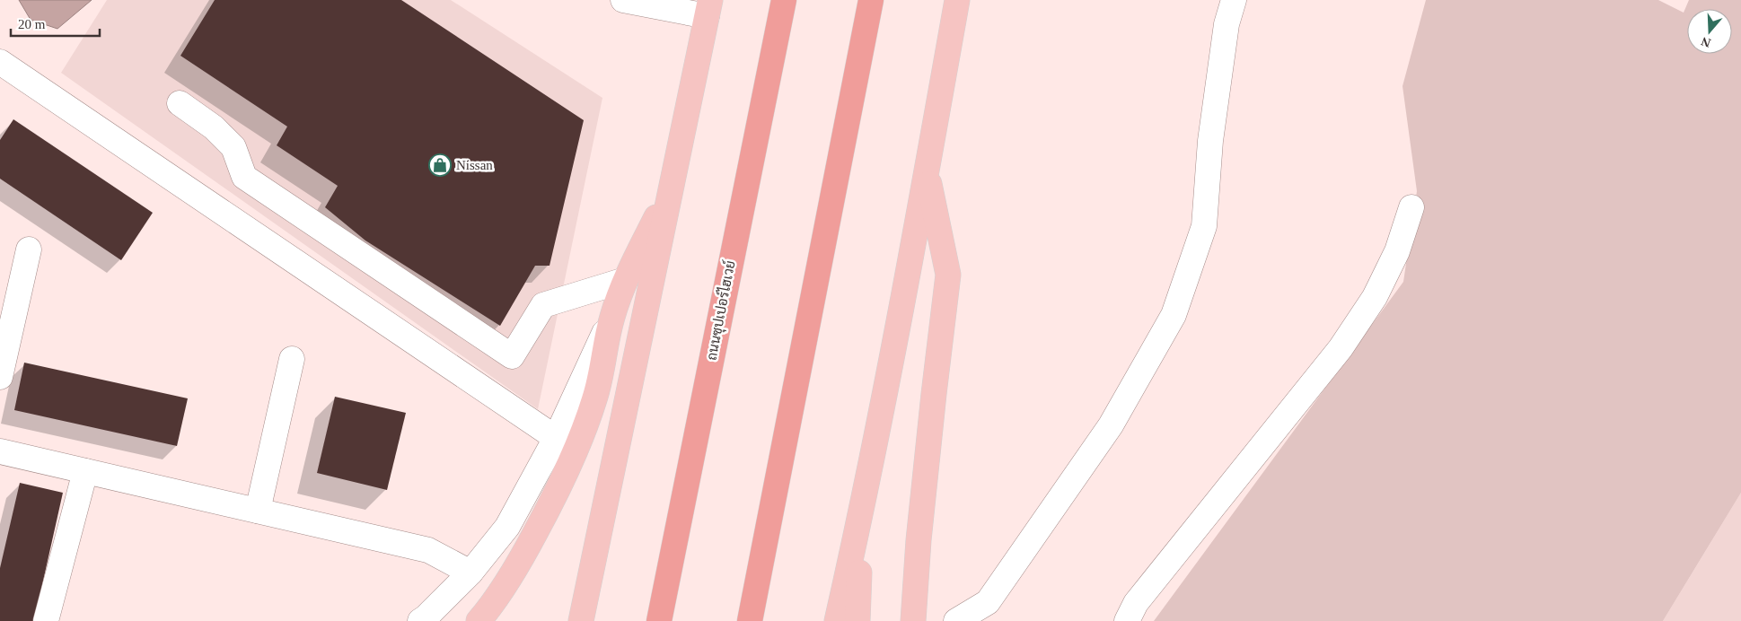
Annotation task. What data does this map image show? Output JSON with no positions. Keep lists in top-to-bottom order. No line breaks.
{"streets":{"highway":["ถนนซุปเปอร์ไฮเวย์"]},"places":{"shop":["Nissan"]},"scale_bar":"20 m","north":"bottom"}
